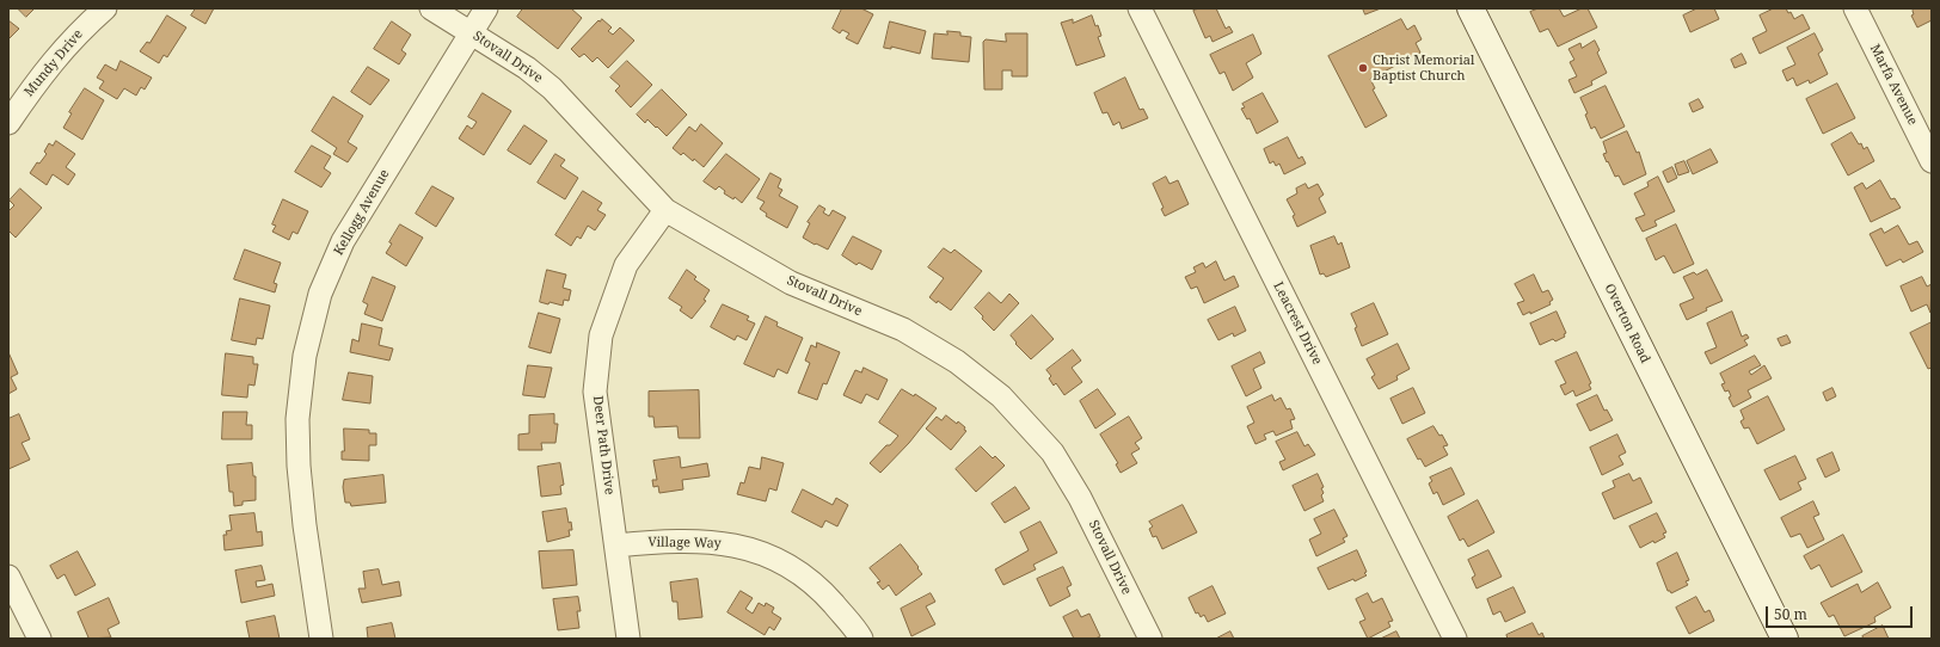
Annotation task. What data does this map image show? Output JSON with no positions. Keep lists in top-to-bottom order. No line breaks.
{"streets":{"street":["Stovall Drive","Mundy Drive","Marfa Avenue","Kellogg Avenue","Leacrest Drive","Overton Road","Deer Path Drive","Village Way"]},"crossings":[["Stovall Drive","Kellogg Avenue"],["Stovall Drive","Deer Path Drive"],["Deer Path Drive","Village Way"]],"places":["Christ Memorial Baptist Church"],"scale_bar":"50 m"}
